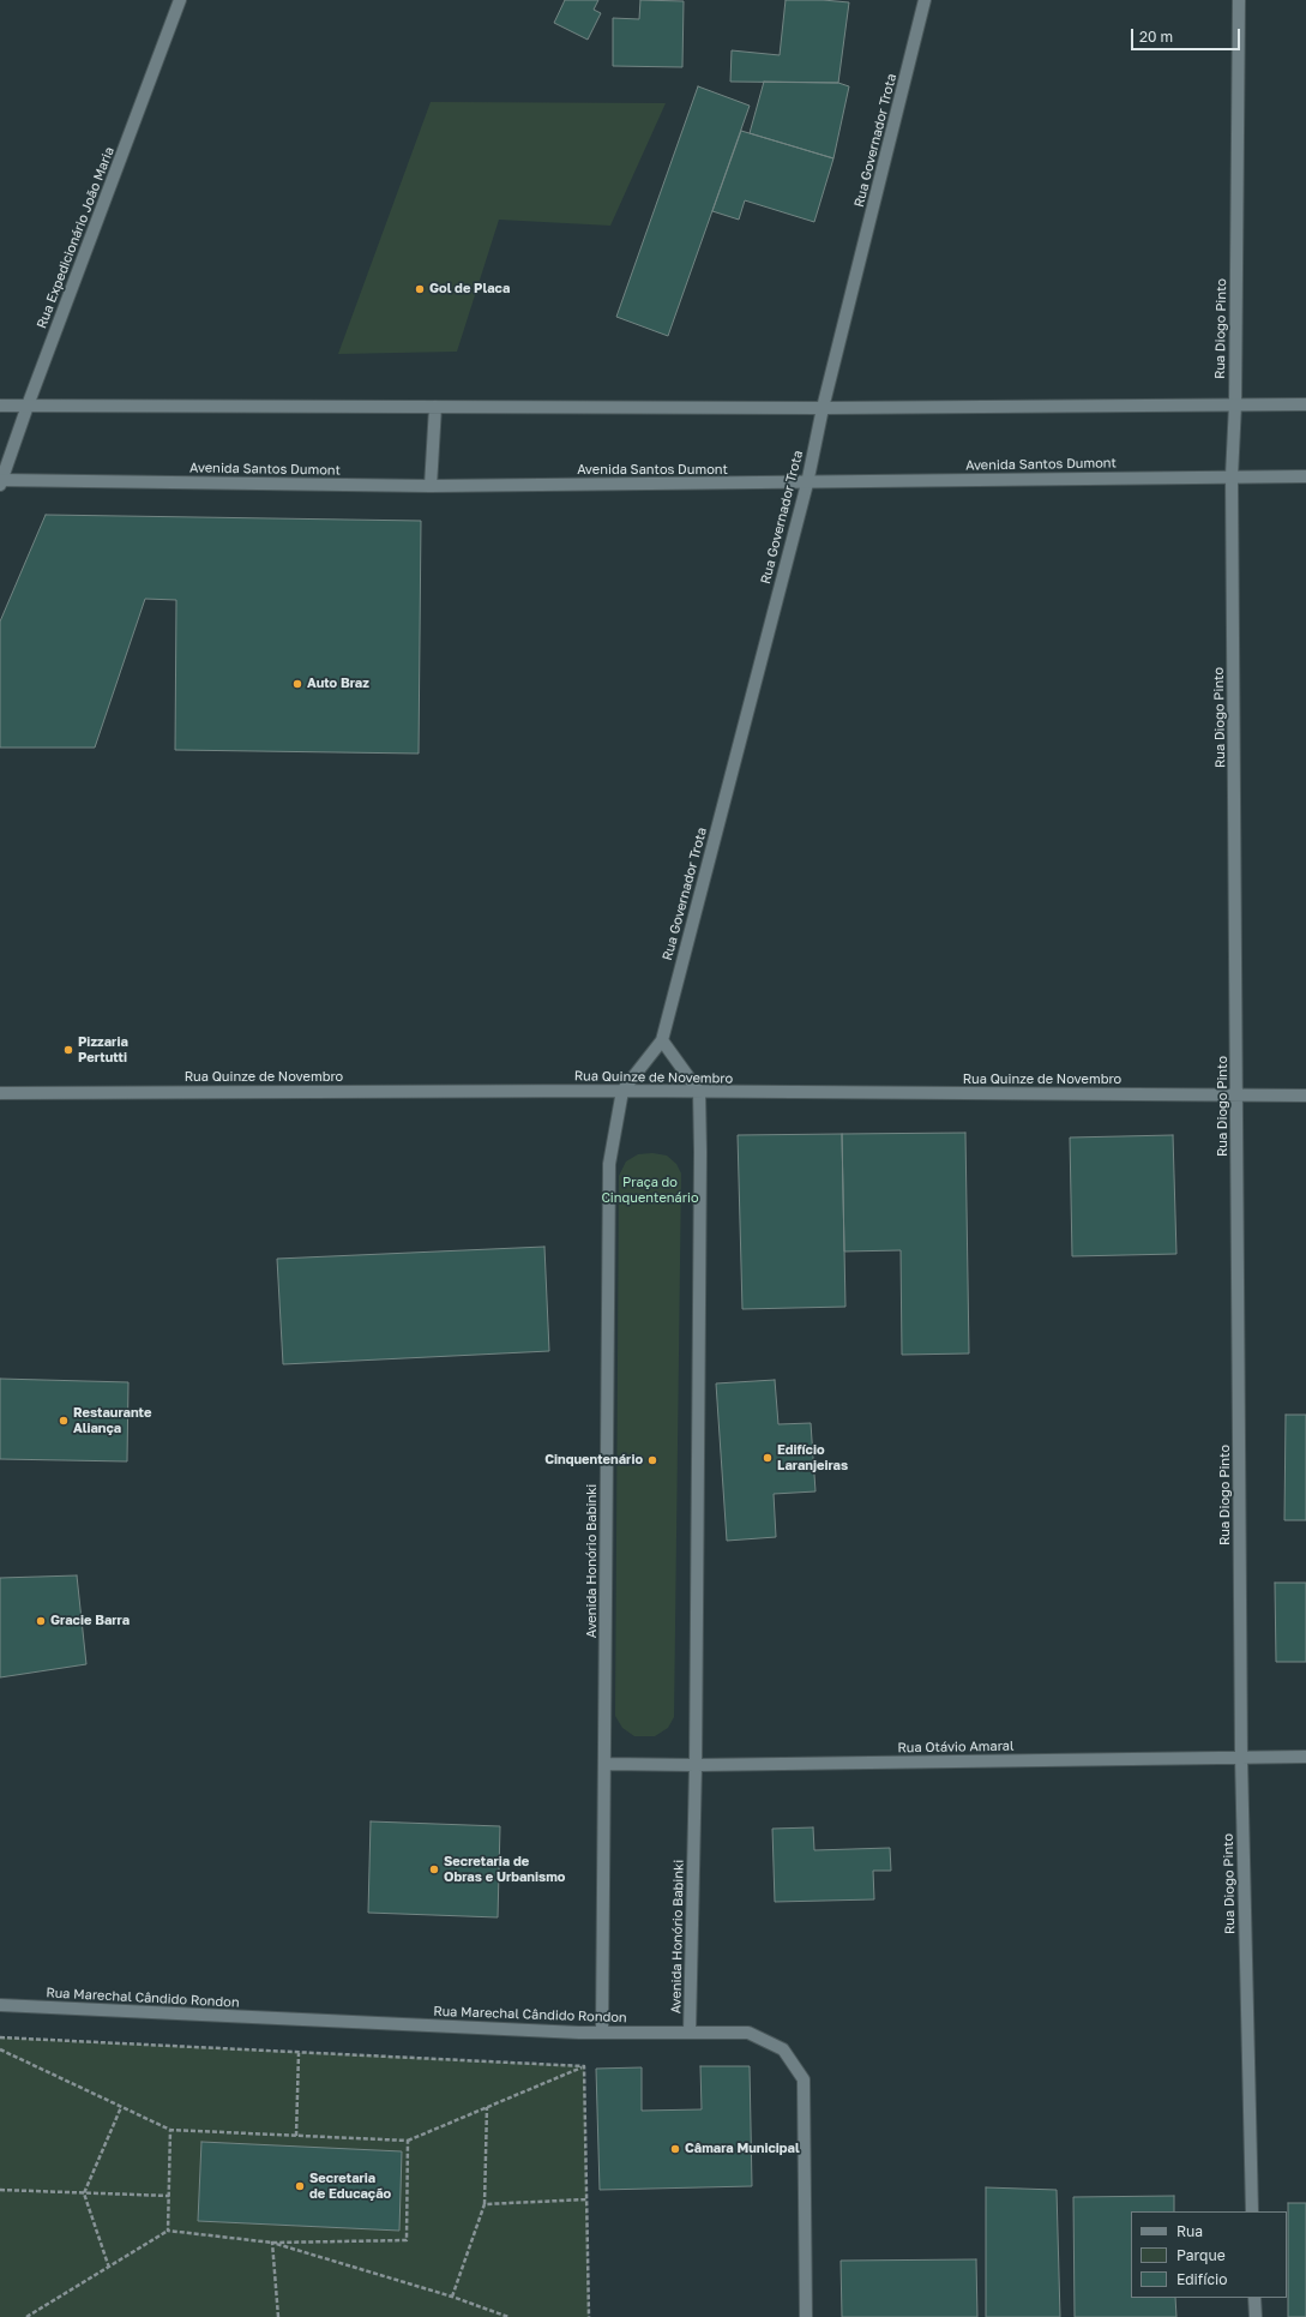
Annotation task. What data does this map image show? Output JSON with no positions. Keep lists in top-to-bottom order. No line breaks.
{"streets":{"street":["Rua Governador Trota","Rua Expedicionário João Maria","Rua Diogo Pinto","Avenida Santos Dumont","Rua Quinze de Novembro","Avenida Honório Babinki","Rua Otávio Amaral","Rua Marechal Cândido Rondon"]},"crossings":[["Rua Governador Trota","Avenida Santos Dumont"],["Rua Governador Trota","Rua Quinze de Novembro"],["Rua Governador Trota","Avenida Honório Babinki"],["Rua Expedicionário João Maria","Avenida Santos Dumont"],["Rua Diogo Pinto","Avenida Santos Dumont"],["Rua Diogo Pinto","Rua Quinze de Novembro"],["Rua Diogo Pinto","Rua Otávio Amaral"],["Rua Quinze de Novembro","Avenida Honório Babinki"],["Avenida Honório Babinki","Rua Otávio Amaral"],["Avenida Honório Babinki","Rua Marechal Cândido Rondon"]],"parks":["Praça do Cinquentenário"],"places":["Gol de Placa","Auto Braz","Pizzaria Pertutti","Restaurante Aliança","Edifício Laranjeiras","Cinquentenário","Gracie Barra","Secretaria de Obras e Urbanismo","Câmara Municipal","Secretaria de Educação"],"legend":["Rua","Parque","Edifício"],"scale_bar":"20 m"}
